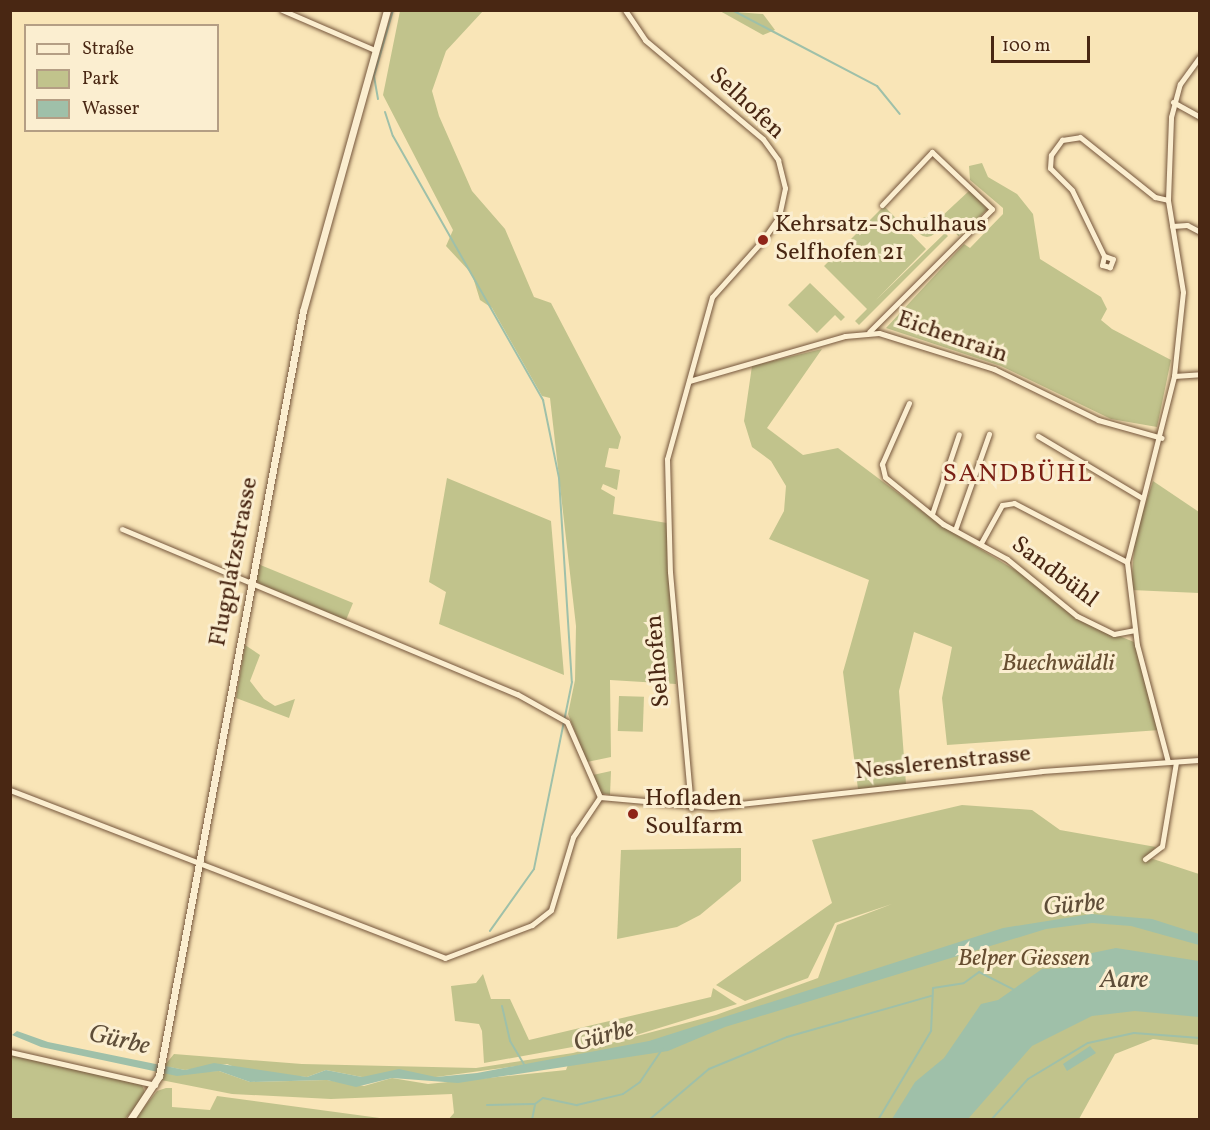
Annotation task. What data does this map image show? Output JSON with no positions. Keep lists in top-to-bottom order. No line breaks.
{"streets":{"street":["Selhofen","Eichenrain","Flugplatzstrasse","Sandbühl","Nesslerenstrasse"]},"crossings":[["Selhofen","Eichenrain"],["Selhofen","Nesslerenstrasse"]],"districts":["SANDBÜHL"],"water":["Gürbe","Aare"],"parks":["Buechwäldli","Belper Giessen"],"places":["Kehrsatz-Schulhaus Selfhofen 21","Hofladen Soulfarm"],"legend":["Straße","Park","Wasser"],"scale_bar":"100 m"}
